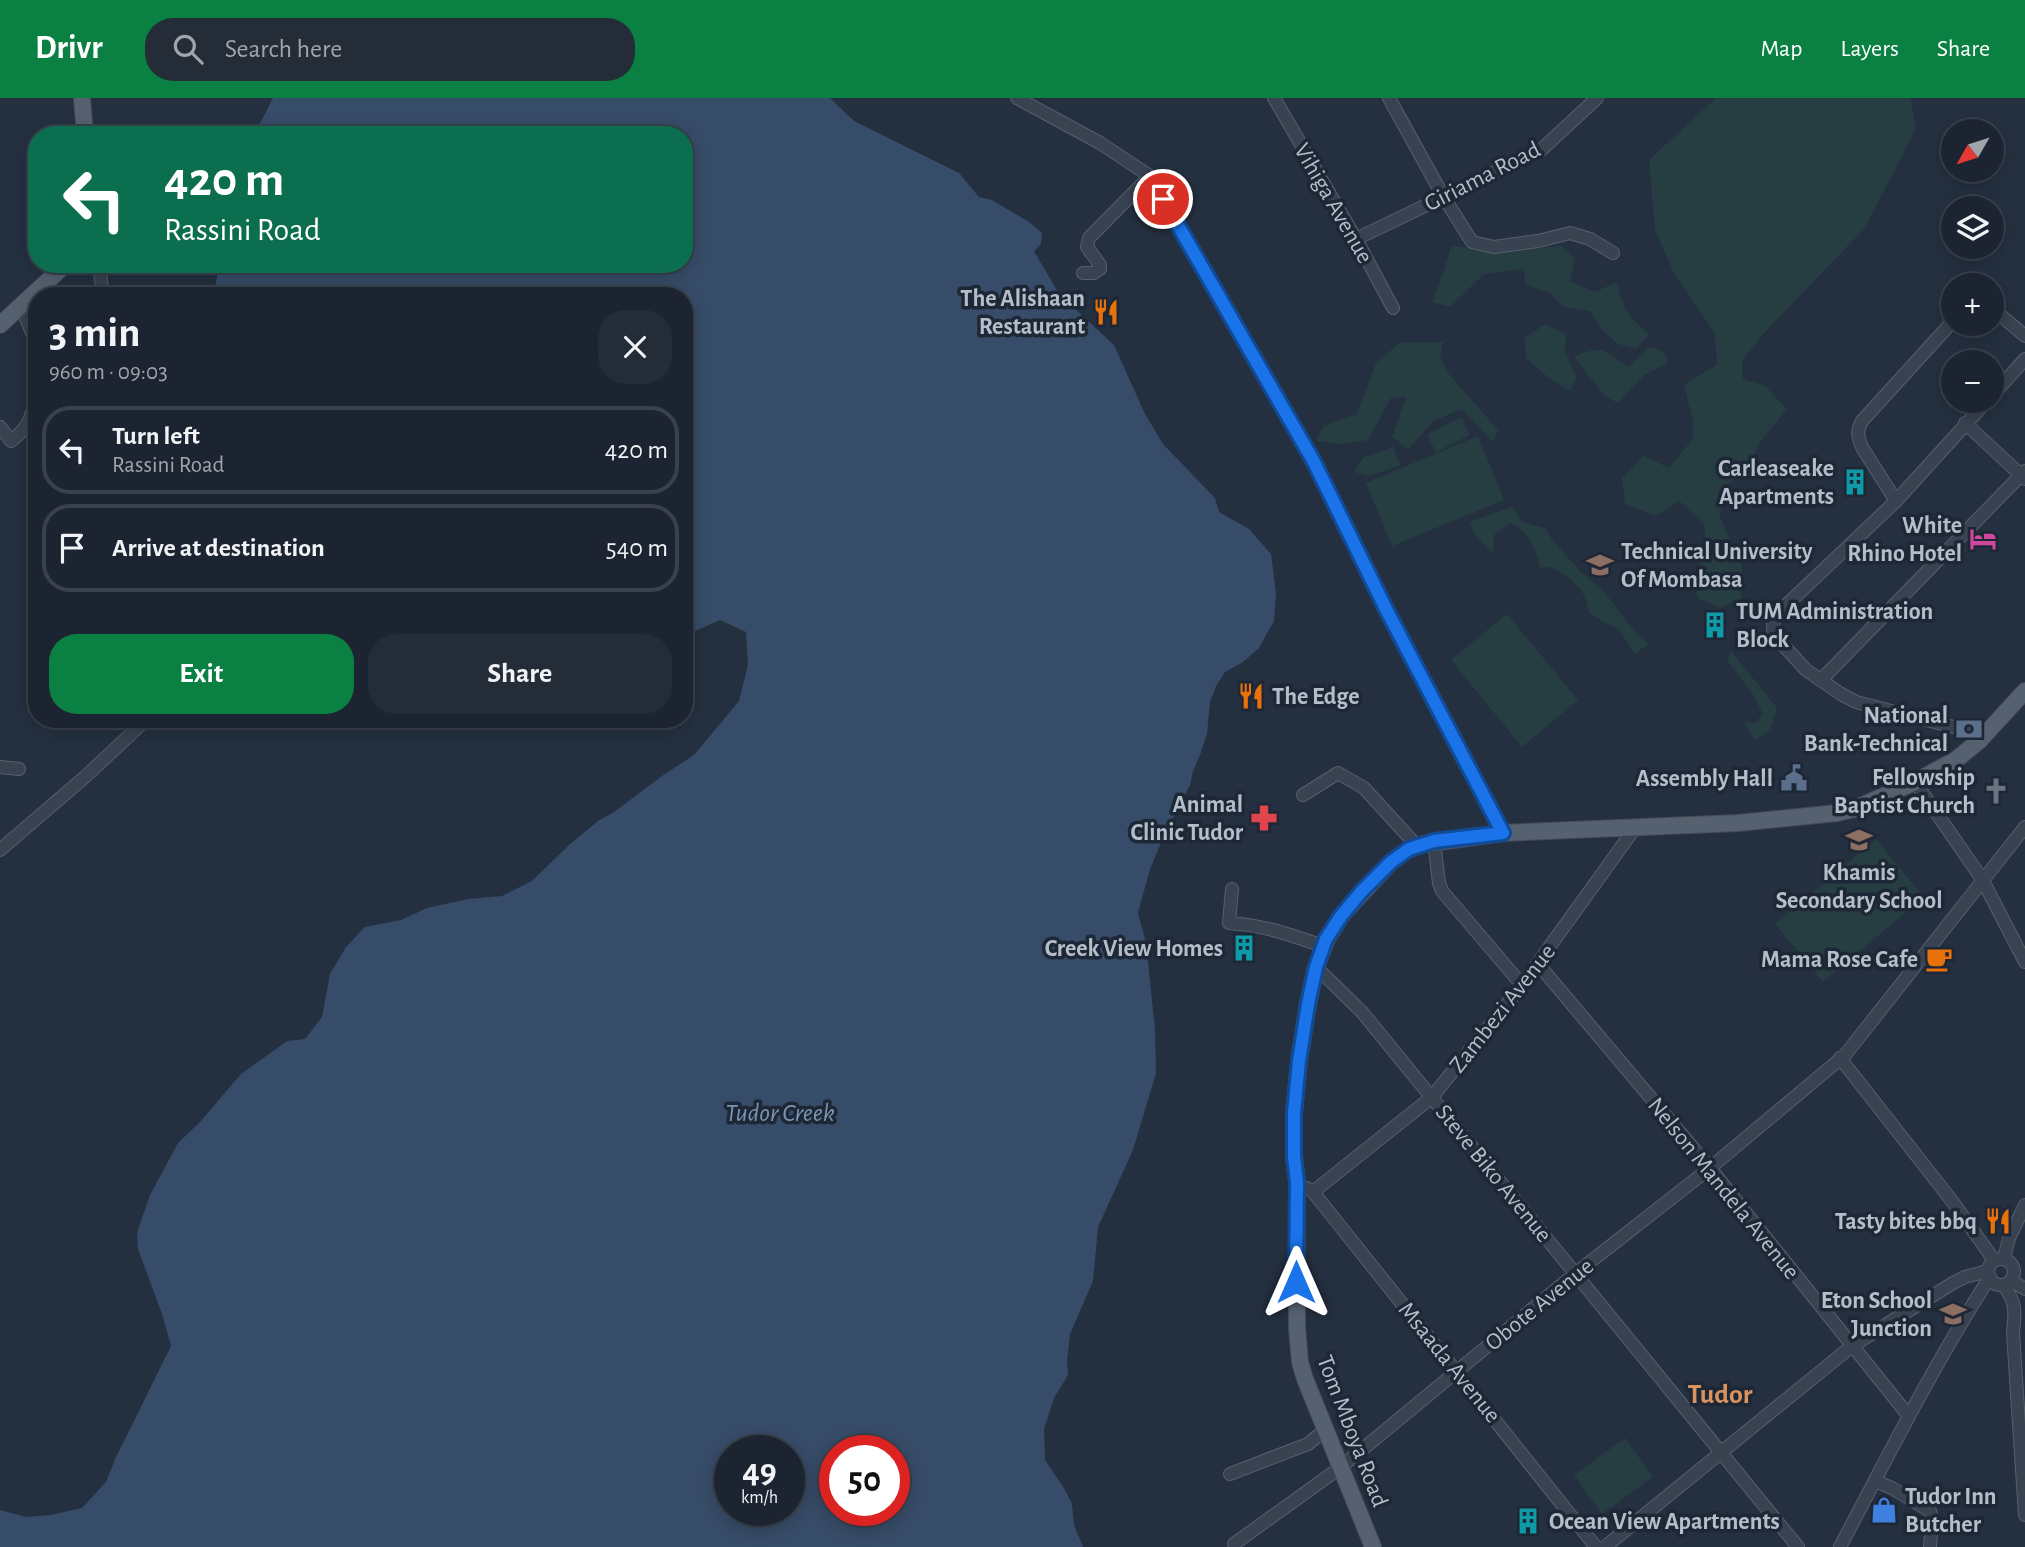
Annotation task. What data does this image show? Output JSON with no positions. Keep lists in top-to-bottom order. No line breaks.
{"streets":{"main road":["Tom Mboya Road"],"street":["Giriama Road","Vihiga Avenue","Zambezi Avenue","Steve Biko Avenue","Nelson Mandela Avenue","Obote Avenue","Msaada Avenue"]},"crossings":[["Giriama Road","Vihiga Avenue"],["Zambezi Avenue","Steve Biko Avenue"],["Zambezi Avenue","Nelson Mandela Avenue"],["Zambezi Avenue","Msaada Avenue"],["Zambezi Avenue","Tom Mboya Road"],["Steve Biko Avenue","Obote Avenue"],["Steve Biko Avenue","Tom Mboya Road"],["Nelson Mandela Avenue","Obote Avenue"],["Obote Avenue","Msaada Avenue"],["Obote Avenue","Tom Mboya Road"],["Msaada Avenue","Tom Mboya Road"]],"districts":["Tudor"],"water":["Tudor Creek"],"places":{"restaurant":["The Alishaan Restaurant","The Edge","Tasty bites bbq"],"building":["Carleaseake Apartments","TUM Administration Block","Creek View Homes","Ocean View Apartments"],"hotel":["White Rhino Hotel"],"school or university":["Technical University Of Mombasa","Khamis Secondary School","Eton School Junction"],"bank":["National Bank-Technical"],"public building":["Assembly Hall"],"church":["Fellowship Baptist Church"],"pharmacy":["Animal Clinic Tudor"],"cafe":["Mama Rose Cafe"],"shop":["Tudor Inn Butcher"]},"north":"bottom left","page":{"header":"Drivr","search":"Search here","nav":["Map","Layers","Share"],"map_buttons":["+","−"],"turn":["420 m","Rassini Road"],"heading":["3 min","960 m · 09:03"],"list":[{"name":"Turn left","note":"Rassini Road","value":"420 m"},{"name":"Arrive at destination","value":"540 m"}],"buttons":["Exit","Share"],"speed":"49 km/h","limit":"50"}}
